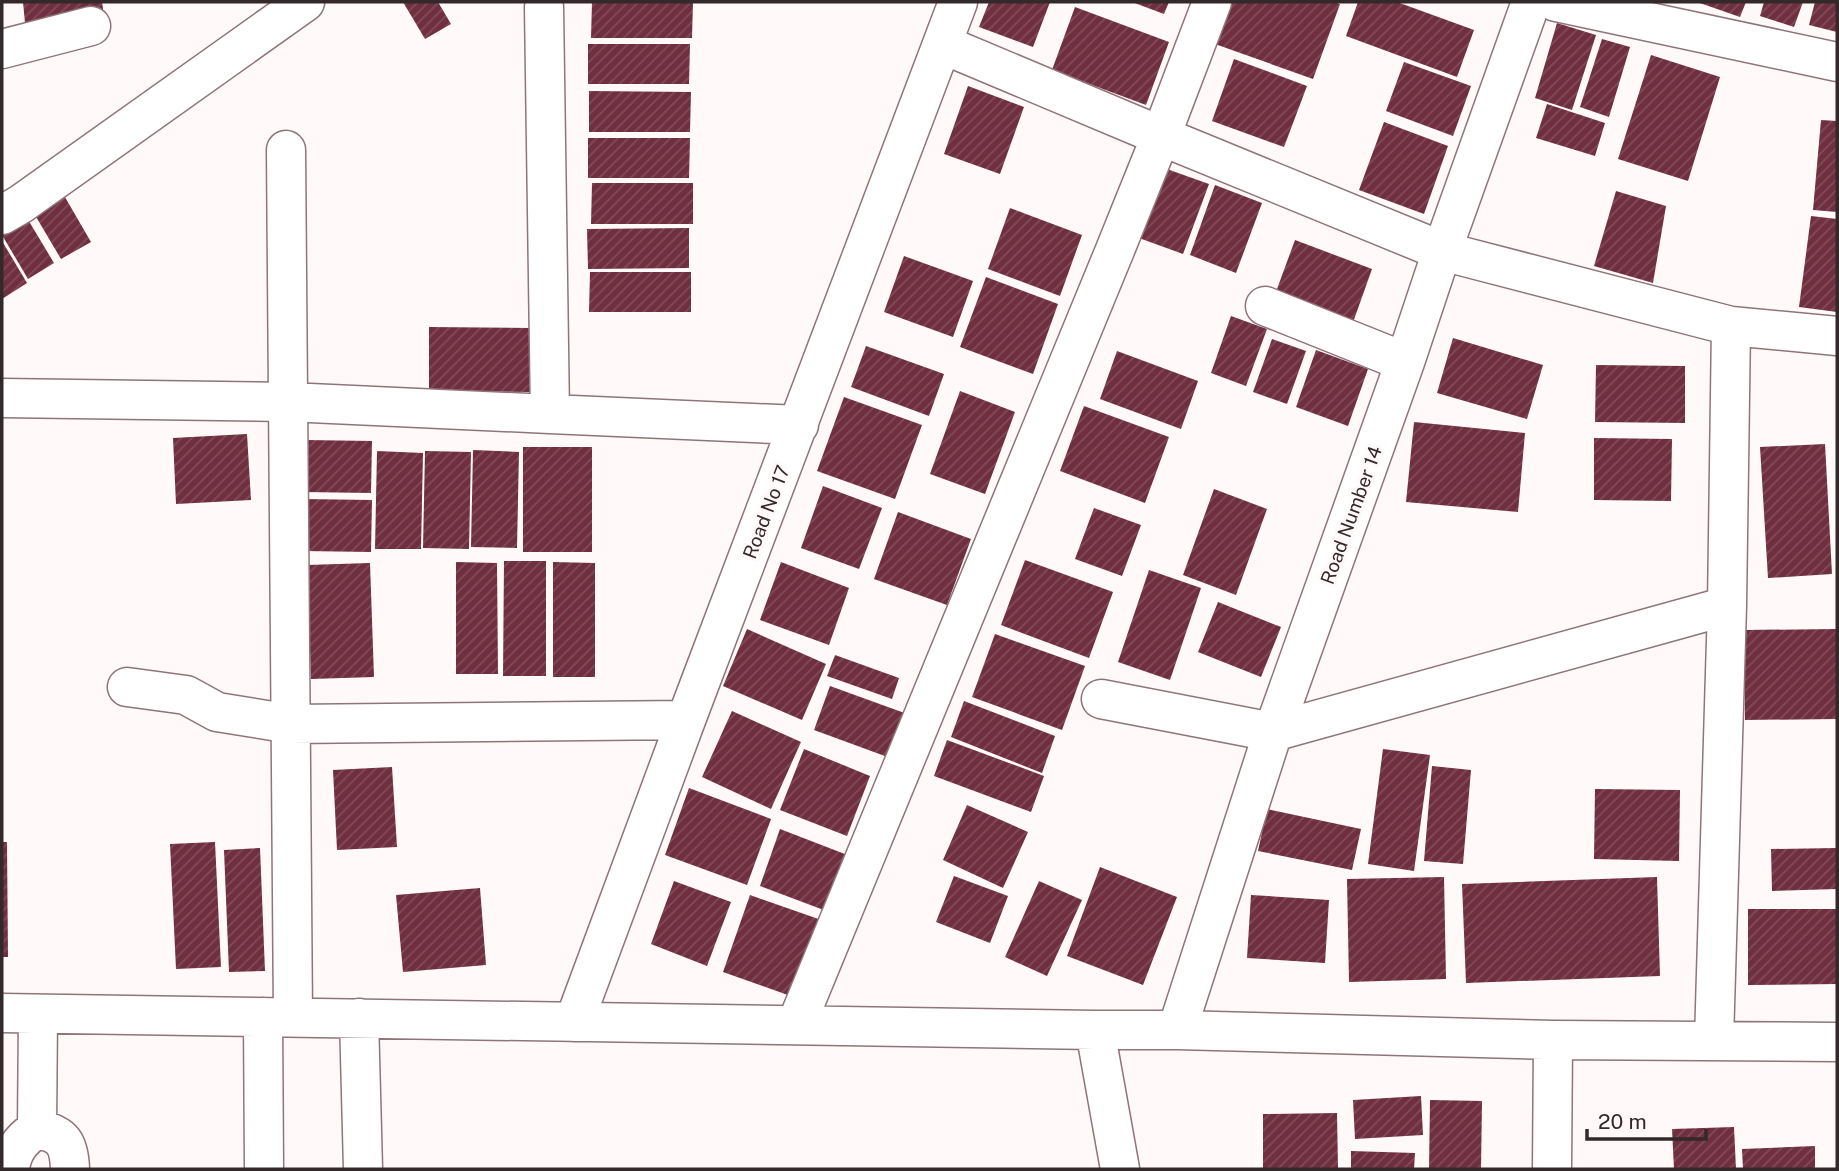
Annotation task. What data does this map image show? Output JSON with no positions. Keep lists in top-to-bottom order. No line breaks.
{"streets":{"street":["Road No 17","Road Number 14"]},"scale_bar":"20 m"}
